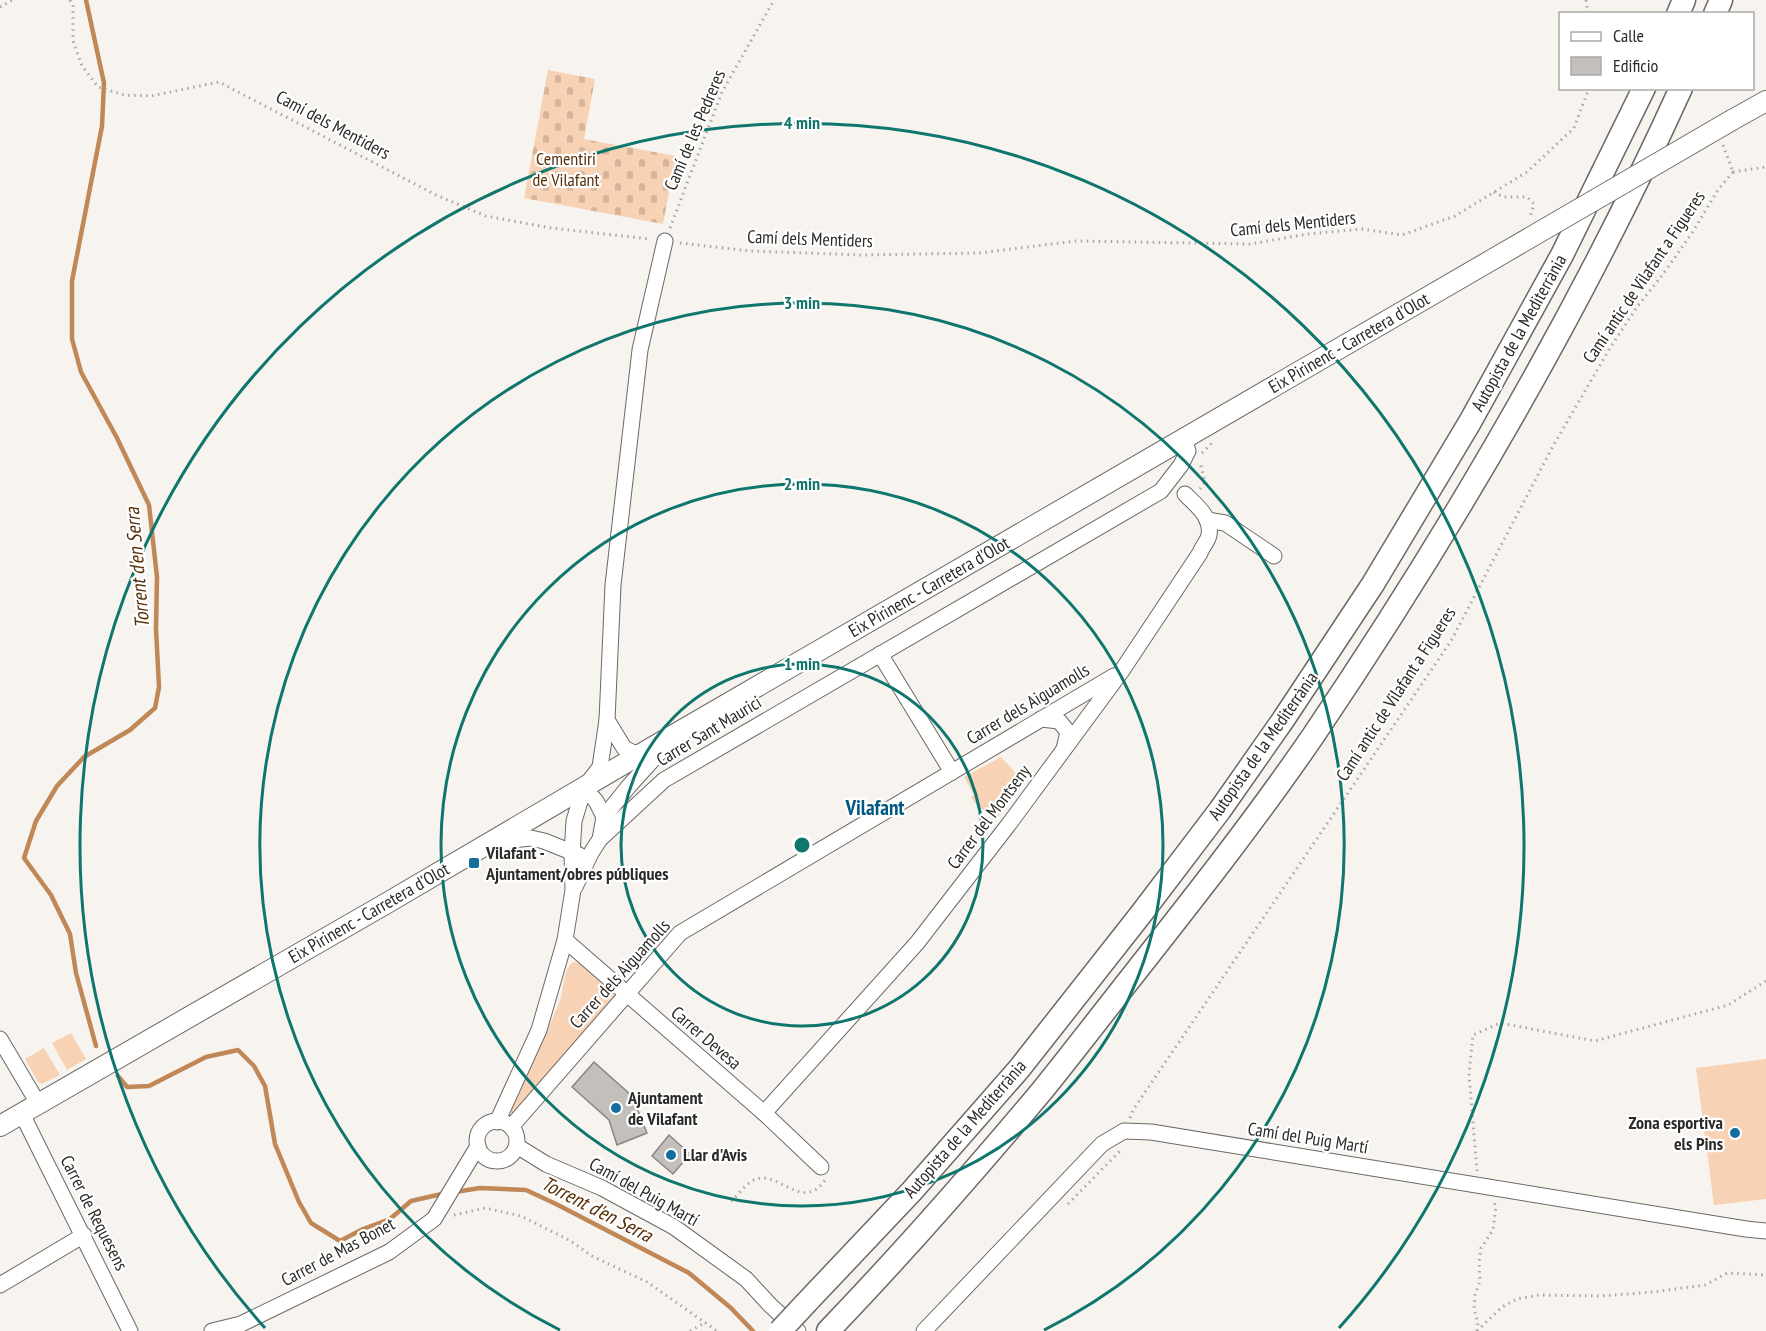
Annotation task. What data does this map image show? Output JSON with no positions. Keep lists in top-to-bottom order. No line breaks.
{"streets":{"highway":["Autopista de la Mediterrània"],"main road":["Eix Pirinenc - Carretera d'Olot"],"street":["Carrer dels Aiguamolls","Carrer Sant Maurici","Carrer del Montseny","Carrer Devesa","Camí del Puig Martí","Carrer de Requesens","Carrer de Mas Bonet"],"path":["Camí dels Mentiders","Camí de les Pedreres","Camí antic de Vilafant a Figueres"]},"crossings":[["Camí dels Mentiders","Camí de les Pedreres"],["Camí antic de Vilafant a Figueres","Camí del Puig Martí"],["Eix Pirinenc - Carretera d'Olot","Carrer de Requesens"],["Carrer dels Aiguamolls","Carrer del Montseny"],["Carrer dels Aiguamolls","Carrer Devesa"],["Carrer dels Aiguamolls","Camí del Puig Martí"],["Carrer dels Aiguamolls","Carrer de Mas Bonet"],["Carrer del Montseny","Carrer Devesa"],["Camí del Puig Martí","Carrer de Mas Bonet"]],"districts":["Vilafant"],"water":["Torrent d'en Serra"],"parks":["Cementiri de Vilafant"],"places":{"transit":["Vilafant - Ajuntament/obres públiques"],"other":["Ajuntament de Vilafant","Zona esportiva els Pins","Llar d'Avis"]},"legend":["Calle","Edificio"],"rings":["4 min","3 min","2 min","1 min"]}
